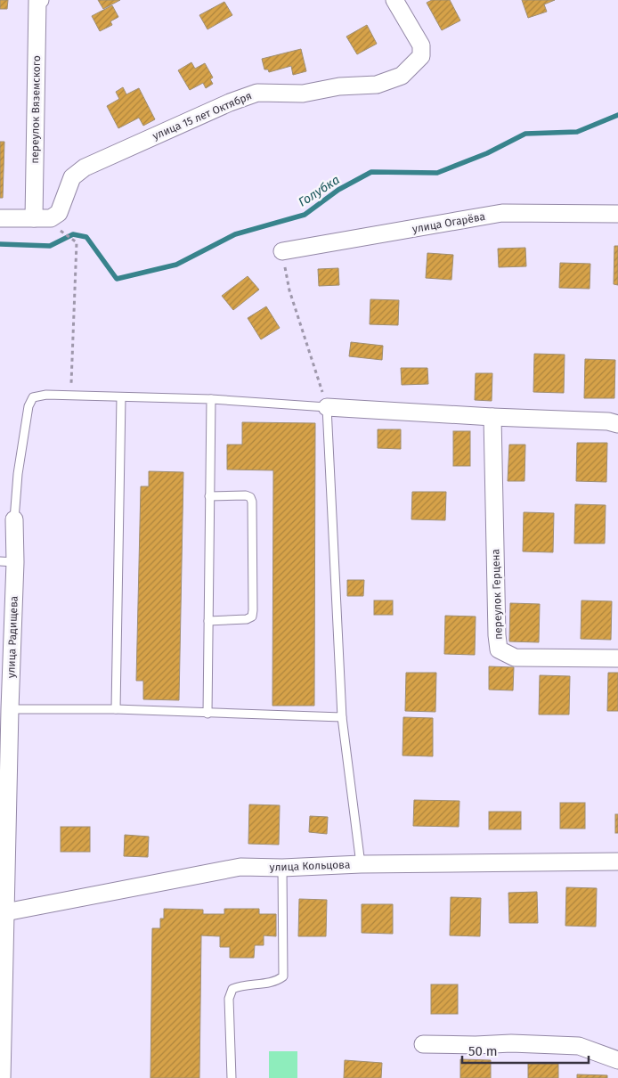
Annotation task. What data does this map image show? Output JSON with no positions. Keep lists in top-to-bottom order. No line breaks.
{"streets":{"street":["переулок Вяземского","улица 15 лет Октября","улица Огарёва","переулок Герцена","улица Радищева","улица Кольцова"]},"crossings":[["переулок Вяземского","улица 15 лет Октября"],["улица Радищева","улица Кольцова"]],"water":["Голубка"],"scale_bar":"50 m"}
